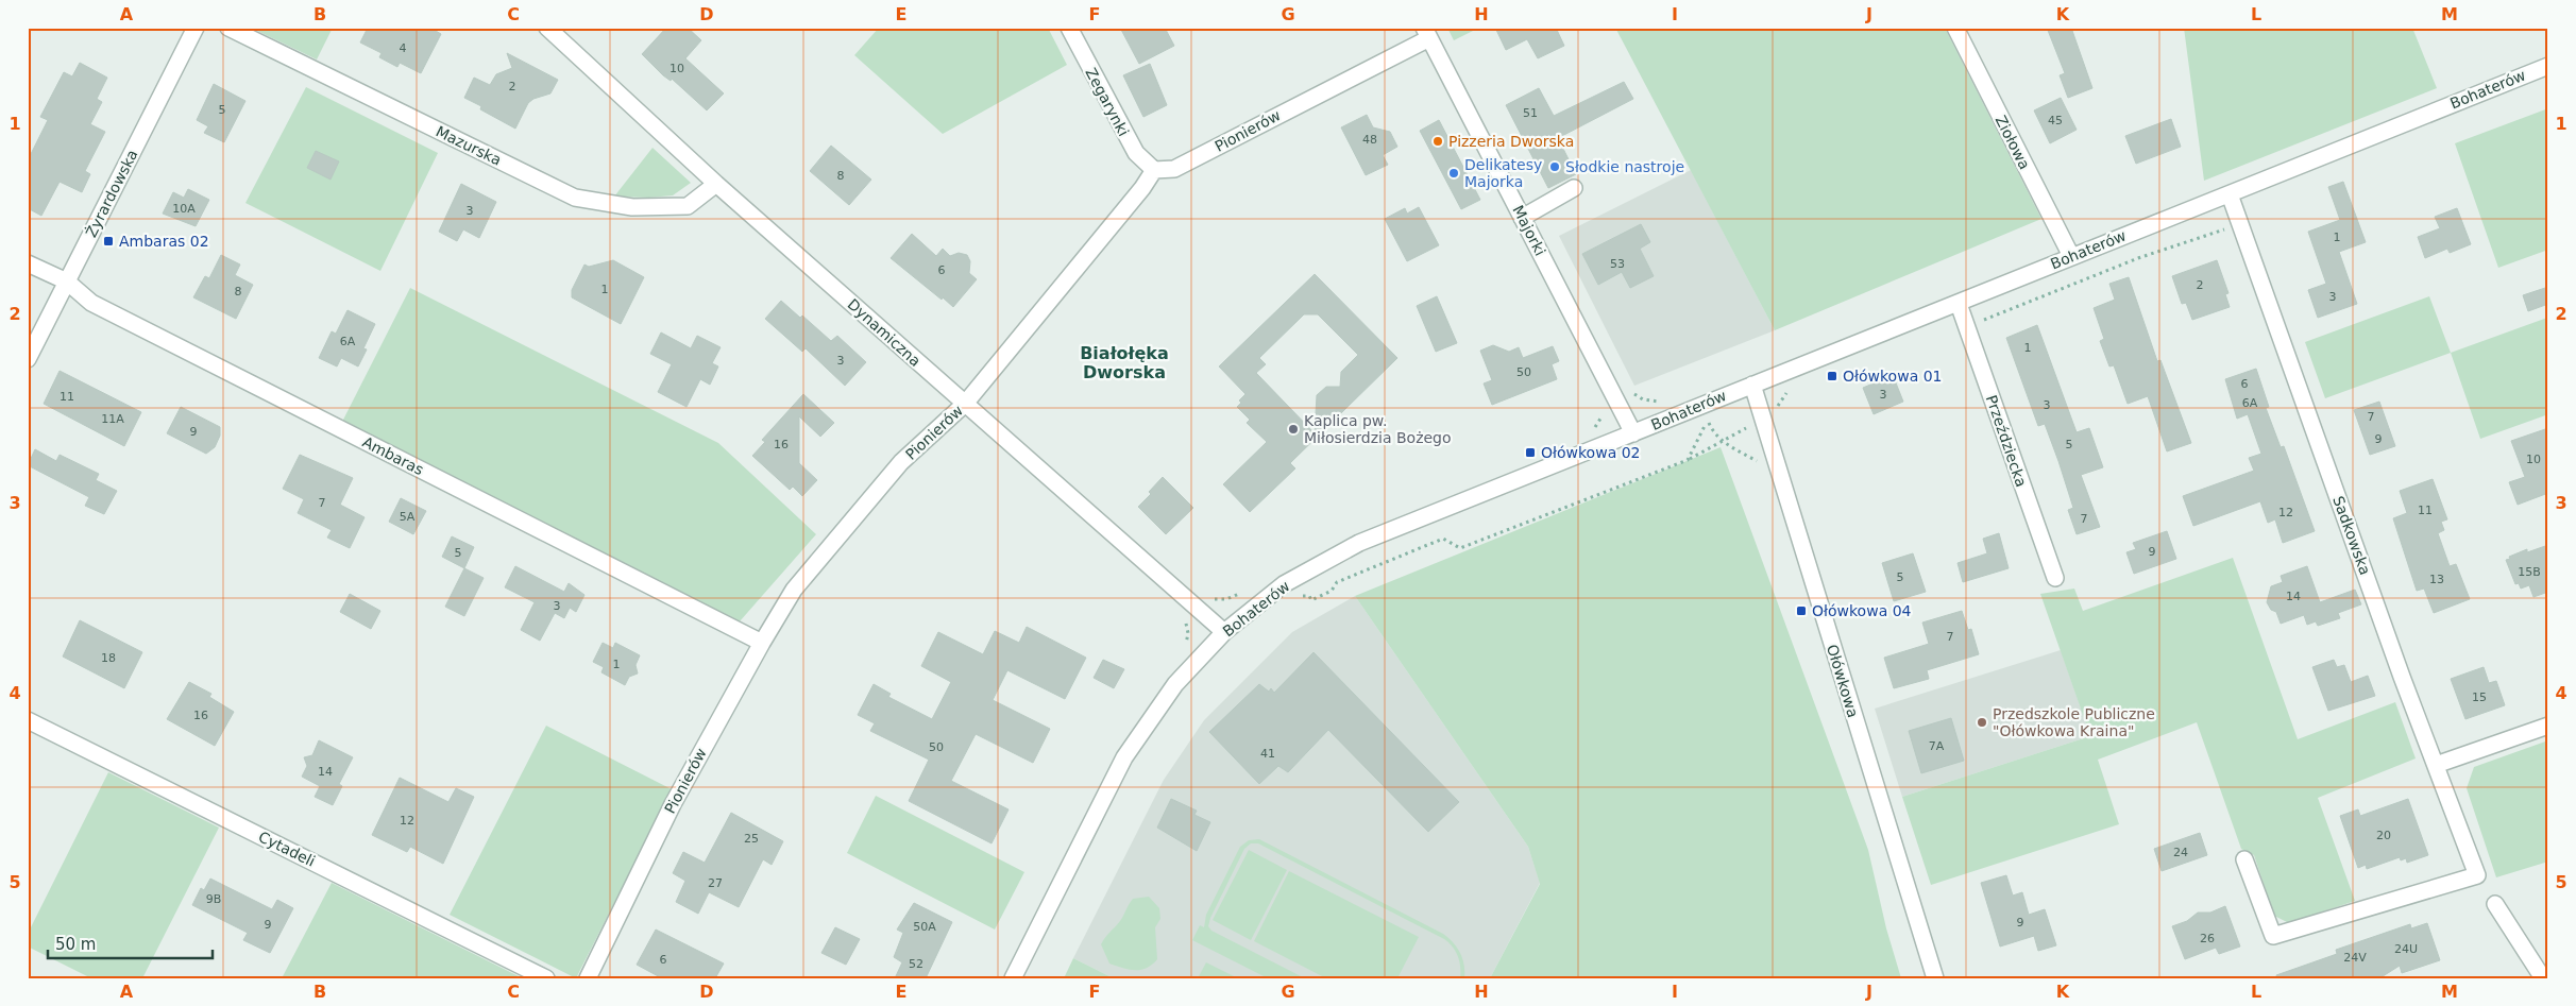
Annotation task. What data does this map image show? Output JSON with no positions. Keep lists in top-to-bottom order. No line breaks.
{"streets":{"street":["Bohaterów","Zegarynki","Pionierów","Ziołowa","Mazurska","Żyrardowska","Majorki","Dynamiczna","Przeździecka","Ambaras","Sadkowska","Ołówkowa","Cytadeli"]},"crossings":[["Bohaterów","Ziołowa"],["Bohaterów","Majorki"],["Bohaterów","Dynamiczna"],["Bohaterów","Przeździecka"],["Bohaterów","Sadkowska"],["Bohaterów","Ołówkowa"],["Zegarynki","Pionierów"],["Pionierów","Majorki"],["Pionierów","Dynamiczna"],["Pionierów","Ambaras"],["Mazurska","Dynamiczna"],["Żyrardowska","Ambaras"]],"districts":["Białołęka Dworska"],"places":{"other":["Pizzeria Dworska","Słodkie nastroje","Delikatesy Majorka","Kaplica pw. Miłosierdzia Bożego","Przedszkole Publiczne \"Ołówkowa Kraina\""],"transit":["Ambaras 02","Ołówkowa 01","Ołówkowa 02","Ołówkowa 04"]},"house_numbers":["4","10","2","5","51","45","48","8","10A","3","1","53","6","2","1","8","3","6A","1","3","50","6","3","11","6A","3","7","11A","9","9","16","5","10","7","11","12","5A","7","9","5","15B","5","13","14","3","7","18","1","15","16","7A","50","41","14","12","20","25","24","27","9B","9","9","50A","26","24U","24V","6","52"],"scale_bar":"50 m","grid":{"columns":["A","B","C","D","E","F","G","H","I","J","K","L","M"],"rows":["1","2","3","4","5"]}}
